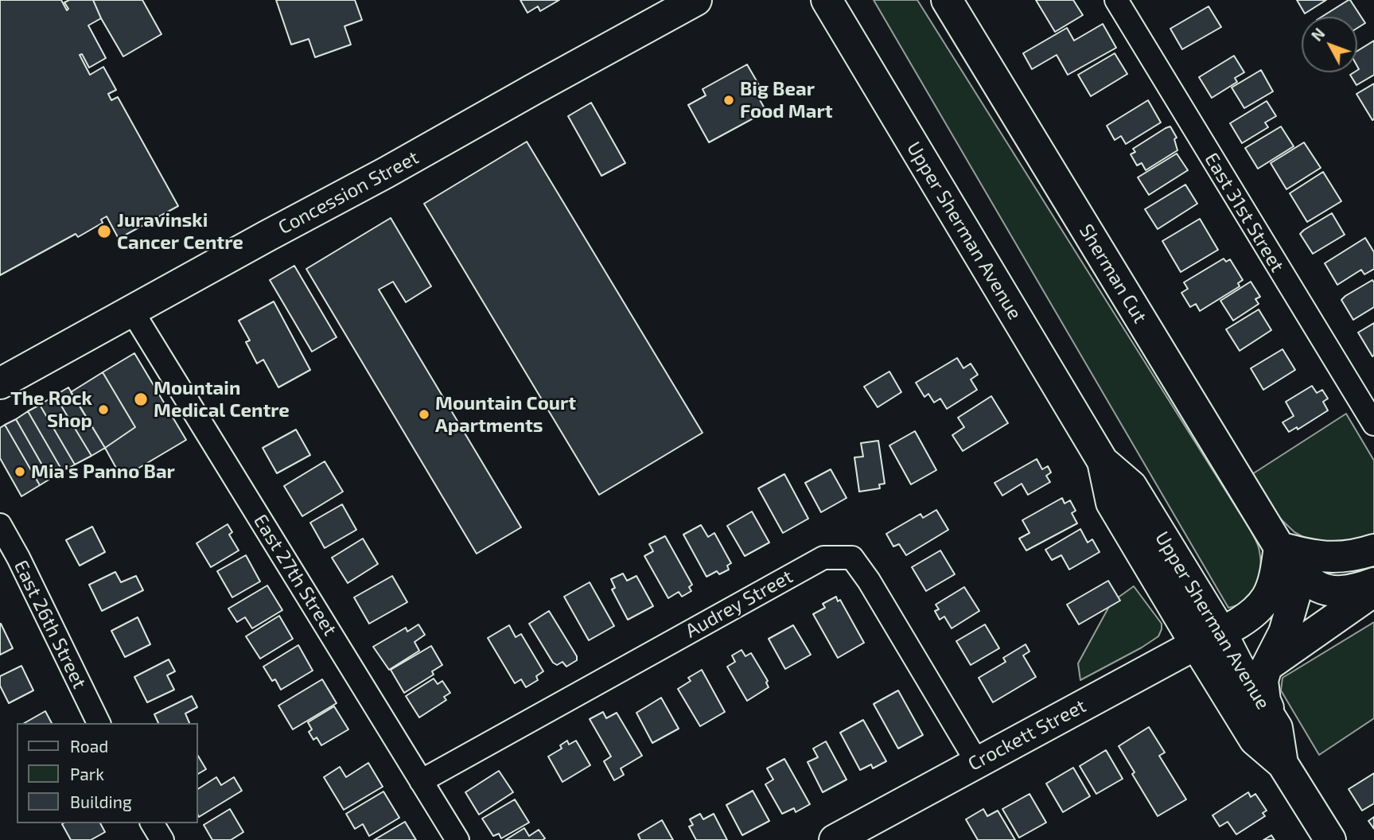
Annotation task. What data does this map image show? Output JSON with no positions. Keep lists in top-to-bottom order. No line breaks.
{"streets":{"main road":["Concession Street","Upper Sherman Avenue","Sherman Cut","Crockett Street"],"street":["East 31st Street","East 27th Street","Audrey Street","East 26th Street"]},"crossings":[["Concession Street","East 27th Street"],["Upper Sherman Avenue","Crockett Street"],["Sherman Cut","Crockett Street"],["East 27th Street","Audrey Street"],["Audrey Street","Crockett Street"]],"places":["Big Bear Food Mart","Juravinski Cancer Centre","Mountain Medical Centre","The Rock Shop","Mountain Court Apartments","Mia's Panno Bar"],"legend":["Road","Park","Building"],"north":"top left"}
